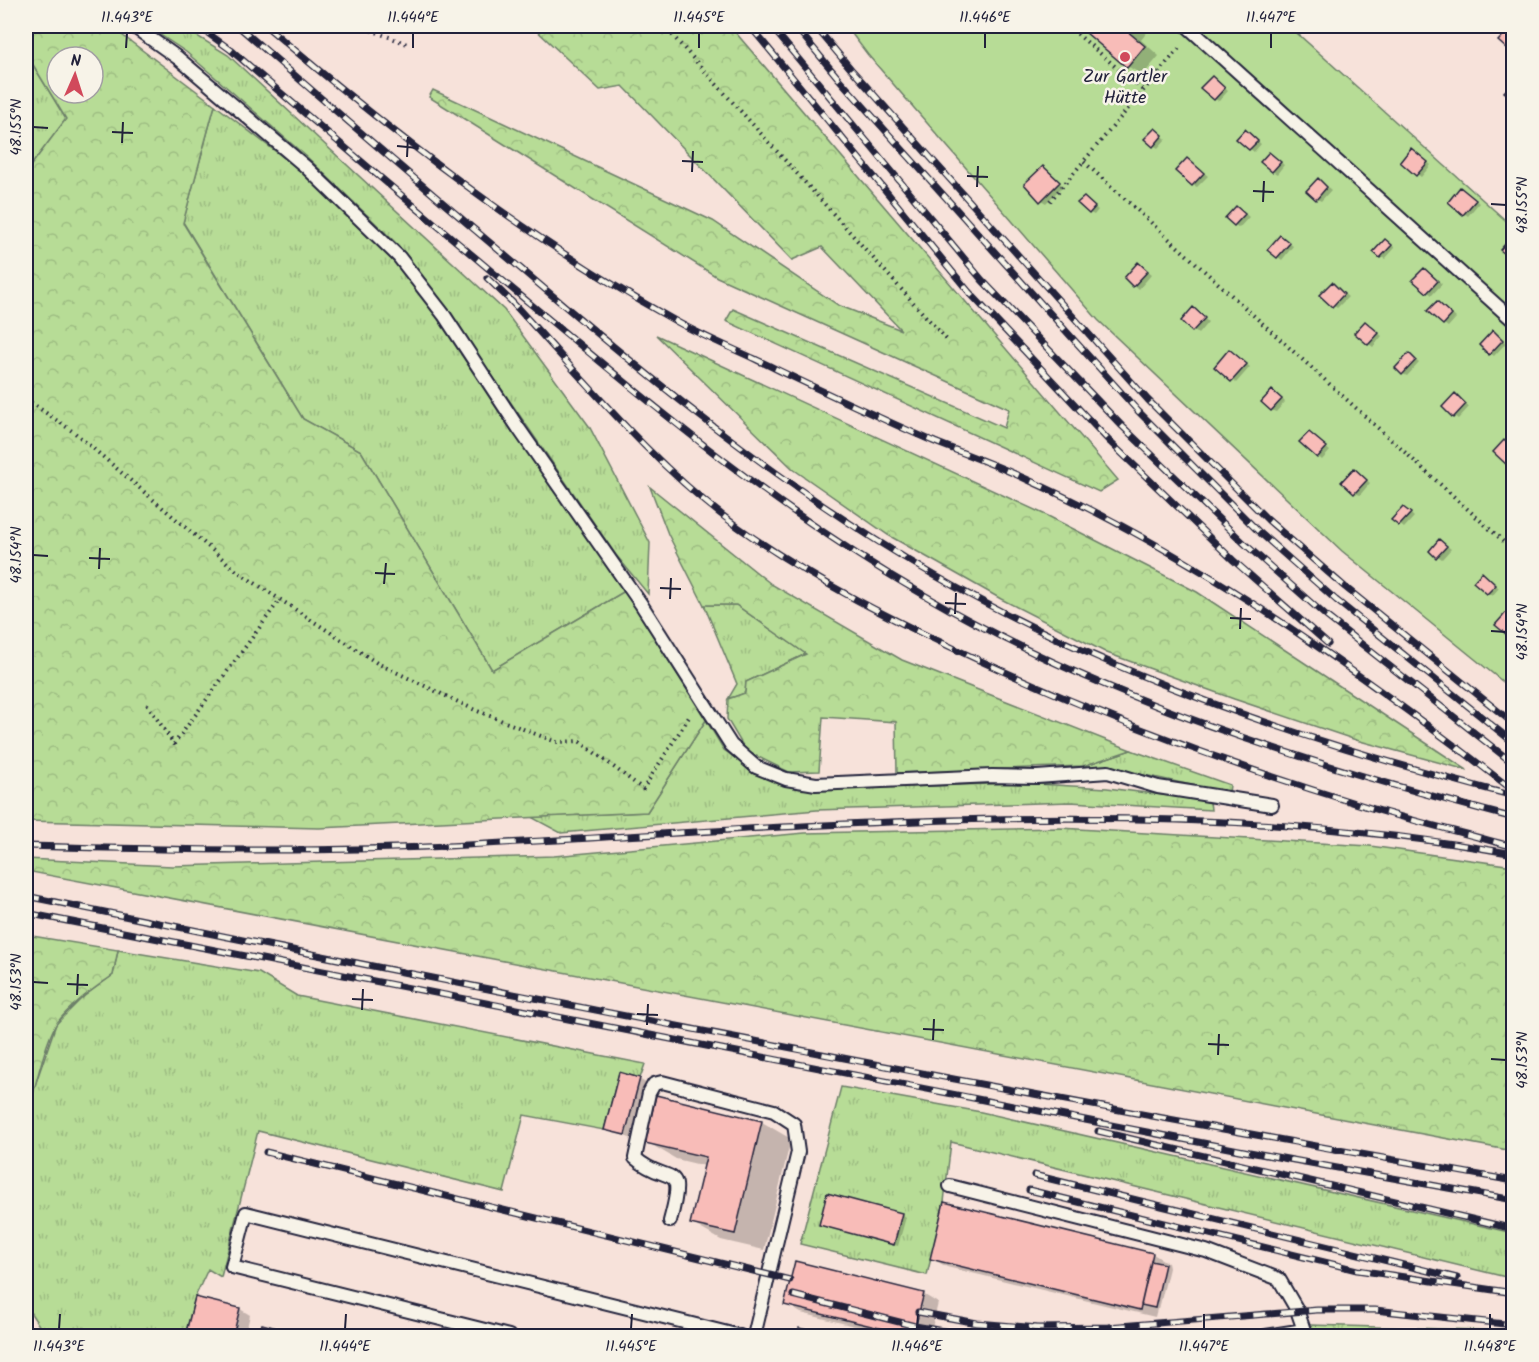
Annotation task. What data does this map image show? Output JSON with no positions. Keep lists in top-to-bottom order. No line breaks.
{"places":["Zur Gartler Hütte"],"north":"top","coordinates":["11.443°E","11.444°E","11.445°E","11.446°E","11.447°E","48.155°N","48.154°N","48.153°N","11.448°E"]}
